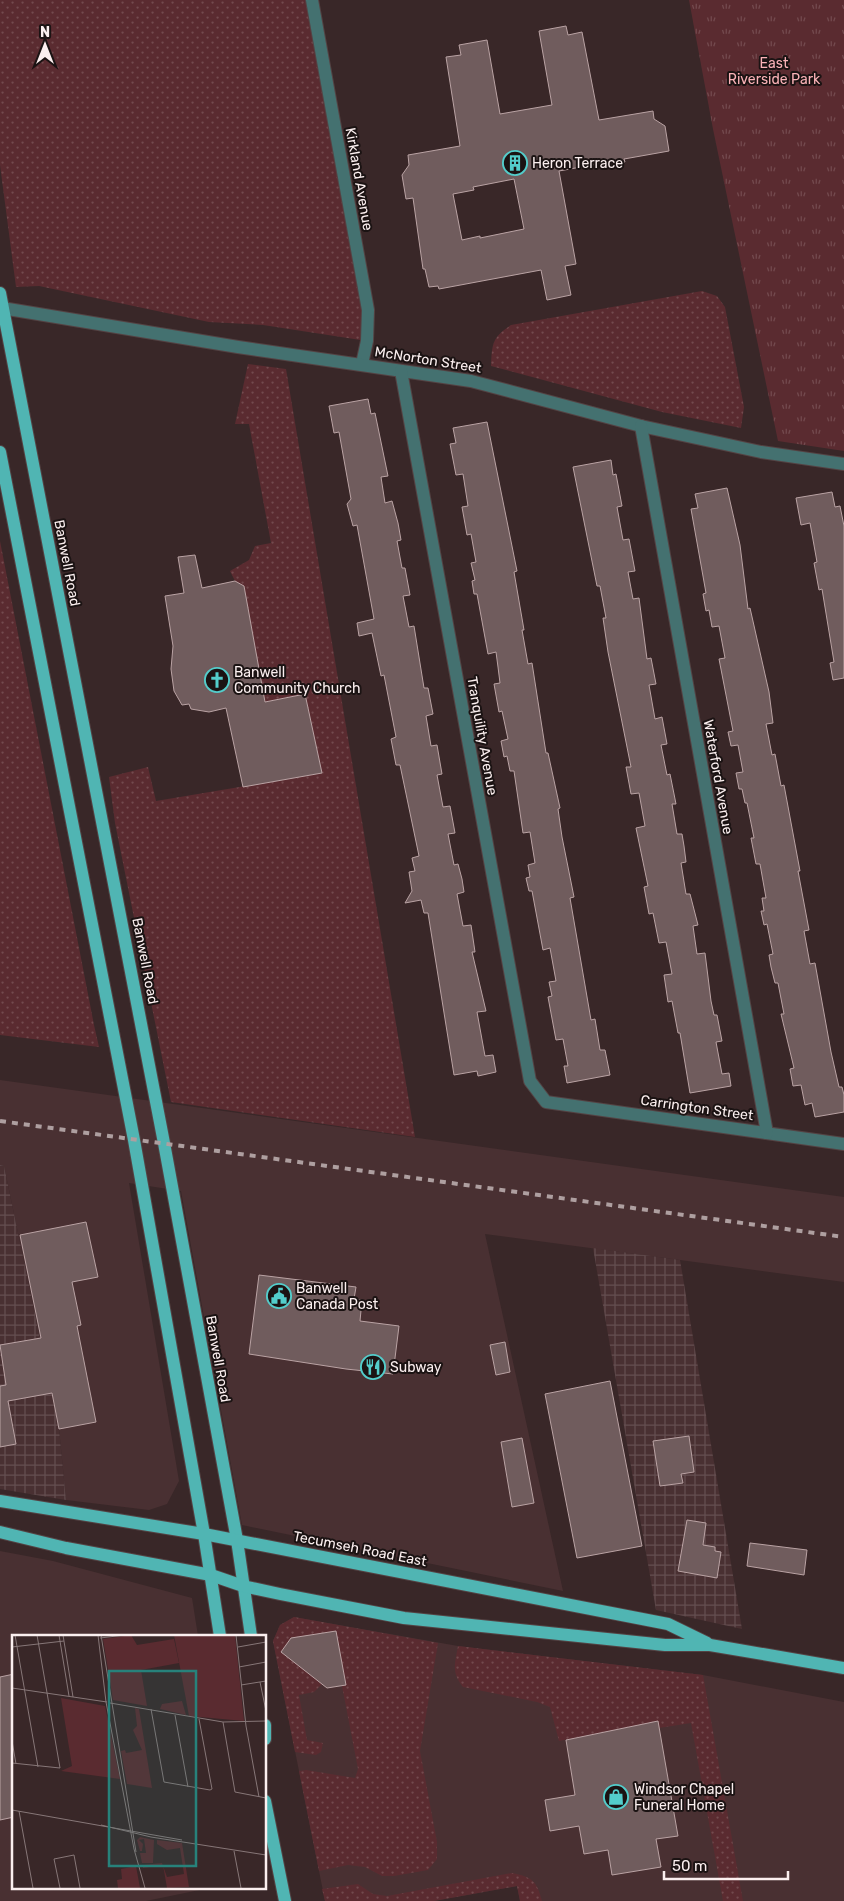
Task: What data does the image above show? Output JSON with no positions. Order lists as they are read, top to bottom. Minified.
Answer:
{"streets":{"main road":["Banwell Road","Tecumseh Road East"],"street":["Kirkland Avenue","McNorton Street","Tranquility Avenue","Waterford Avenue","Carrington Street"]},"crossings":[["Kirkland Avenue","McNorton Street"],["McNorton Street","Banwell Road"],["McNorton Street","Tranquility Avenue"],["McNorton Street","Waterford Avenue"],["Banwell Road","Tecumseh Road East"],["Tranquility Avenue","Carrington Street"],["Waterford Avenue","Carrington Street"]],"parks":["East Riverside Park"],"places":{"building":["Heron Terrace"],"church":["Banwell Community Church"],"public building":["Banwell Canada Post"],"restaurant":["Subway"],"shop":["Windsor Chapel Funeral Home"]},"scale_bar":"50 m","north":"top"}
